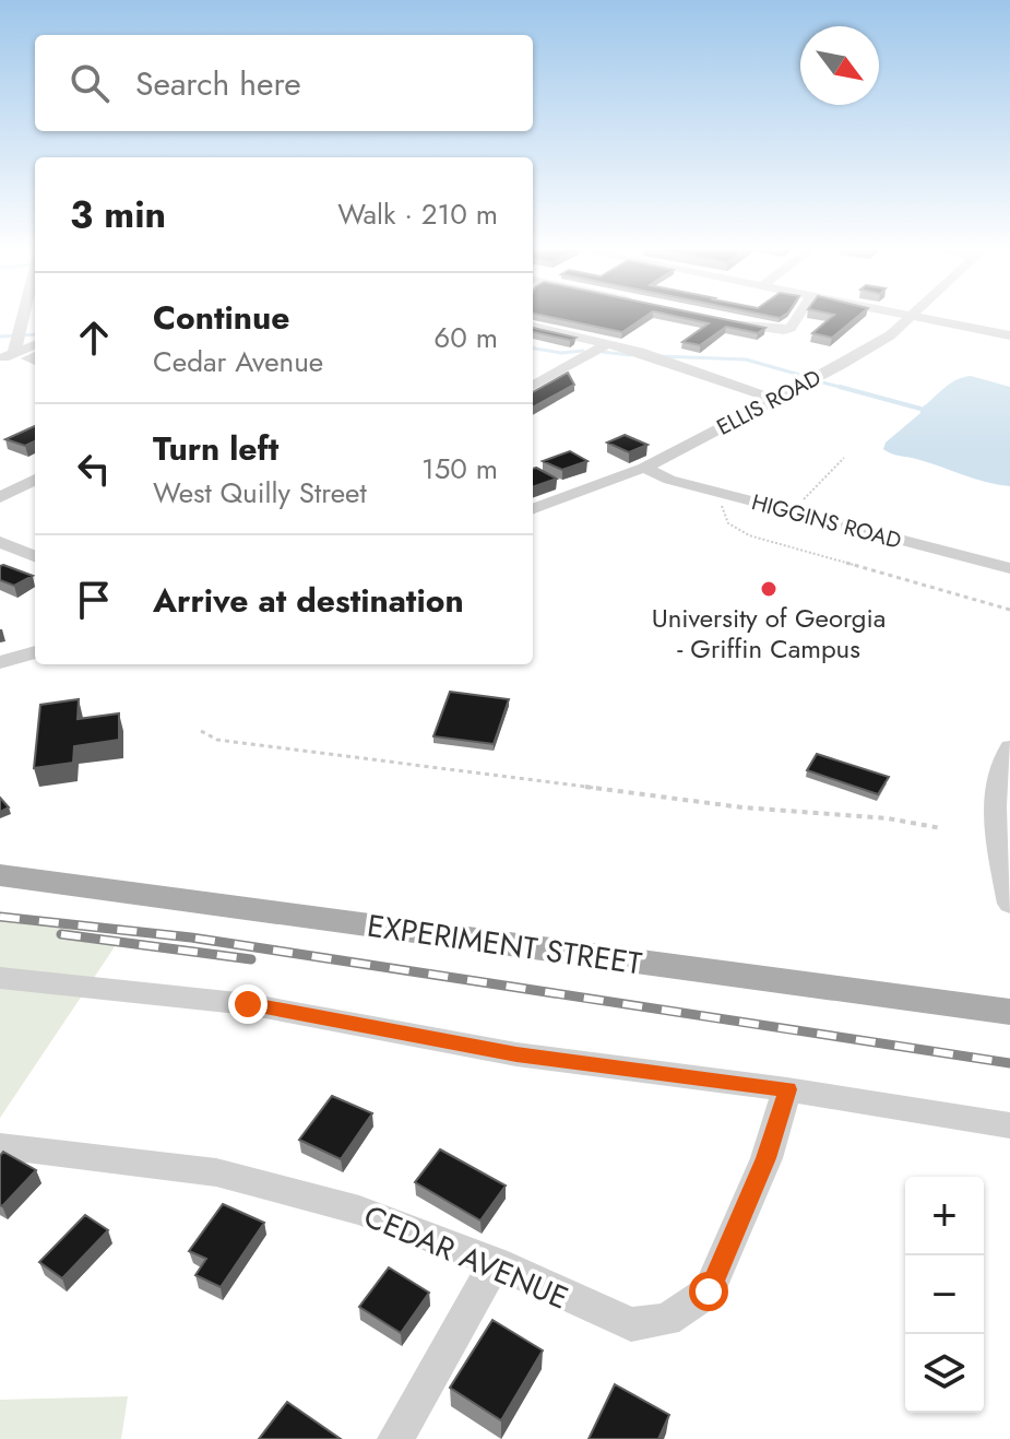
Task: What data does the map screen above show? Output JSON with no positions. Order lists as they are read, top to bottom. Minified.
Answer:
{"streets":{"main road":["EXPERIMENT STREET"],"street":["ELLIS ROAD","HIGGINS ROAD","CEDAR AVENUE"]},"crossings":[["ELLIS ROAD","HIGGINS ROAD"]],"places":["University of Georgia - Griffin Campus"],"north":"bottom right","page":{"search":"Search here","heading":["3 min","Walk · 210 m"],"list":[["Continue","Cedar Avenue","60 m"],["Turn left","West Quilly Street","150 m"],"Arrive at destination"],"map_buttons":["+","−"]}}
